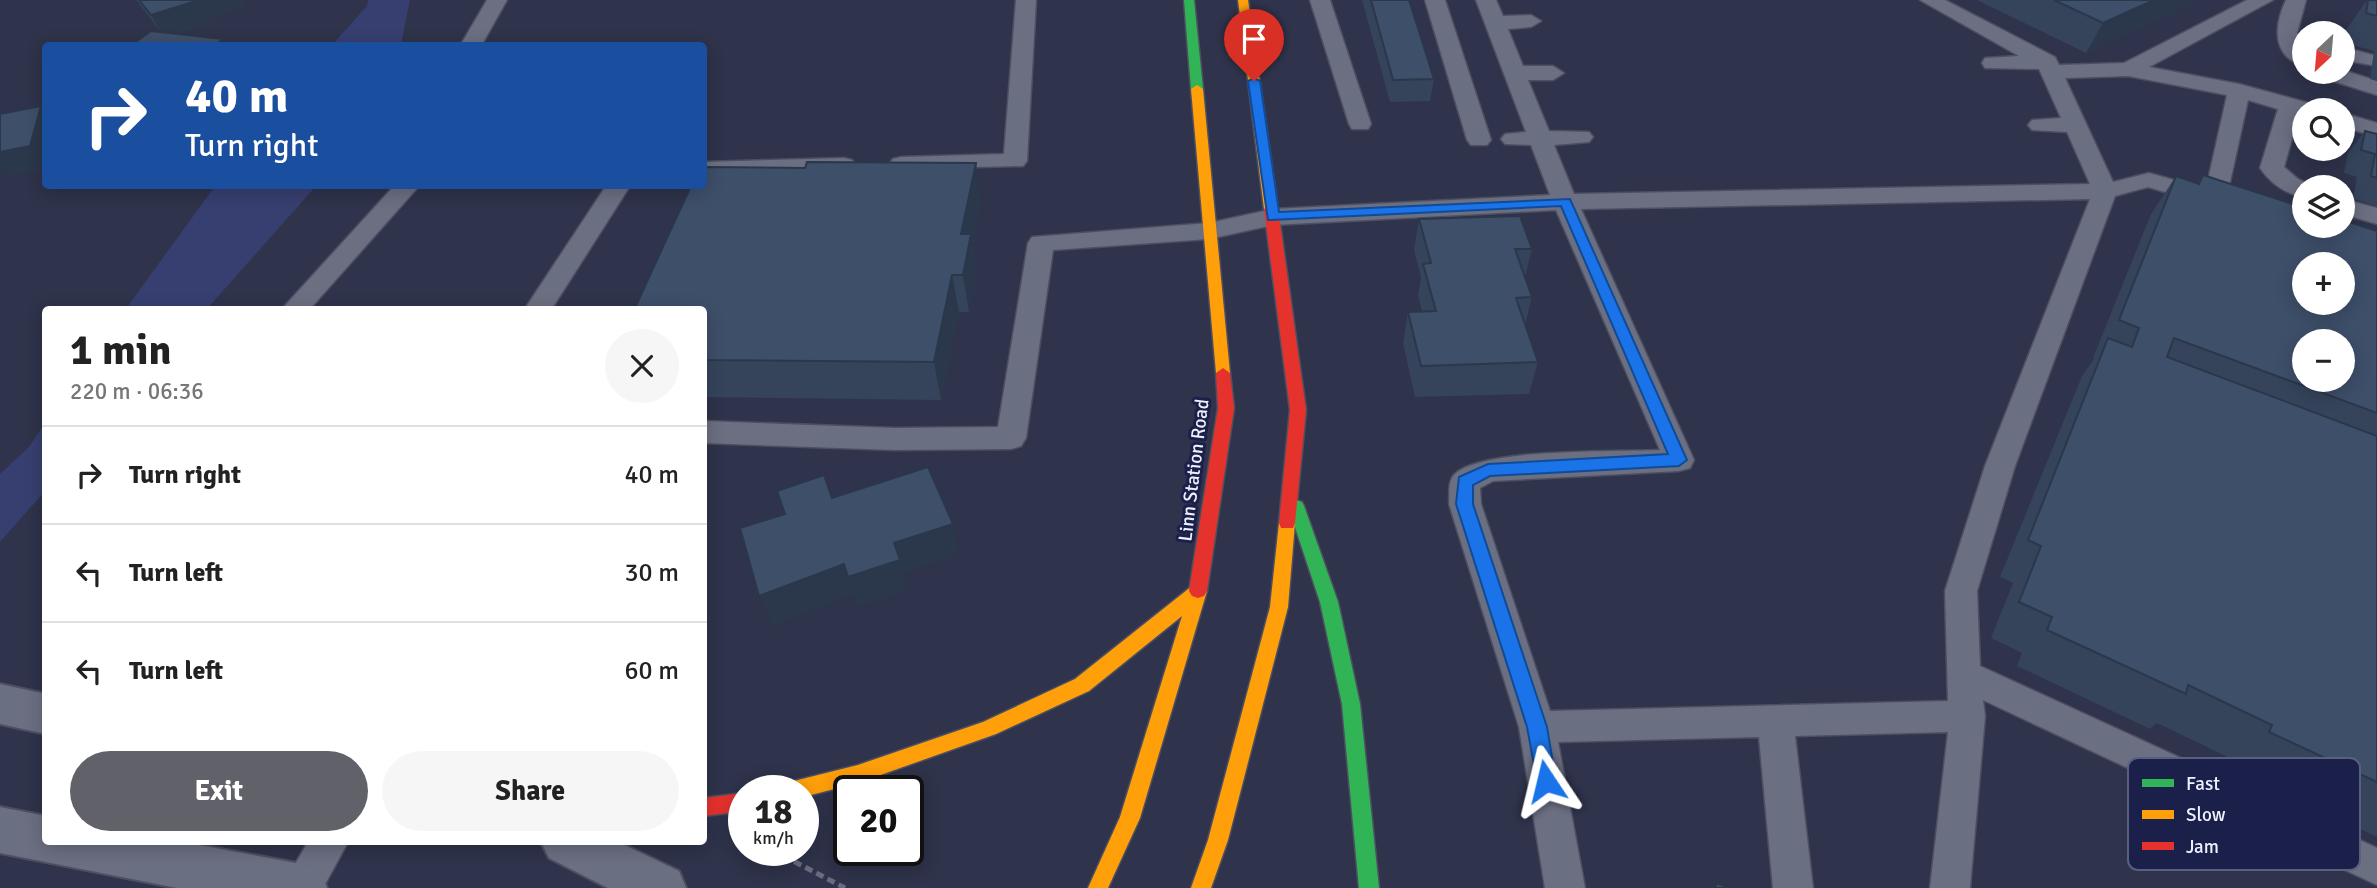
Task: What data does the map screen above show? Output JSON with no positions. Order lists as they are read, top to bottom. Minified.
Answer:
{"streets":{"street":["Linn Station Road"]},"legend":["Fast","Slow","Jam"],"north":"bottom left","page":{"map_buttons":["+","−"],"turn":["40 m","Turn right"],"heading":["1 min","220 m · 06:36"],"list":[{"name":"Turn right","value":"40 m"},{"name":"Turn left","value":"30 m"},{"name":"Turn left","value":"60 m"}],"buttons":["Exit","Share"],"speed":"18 km/h","limit":"20"}}
